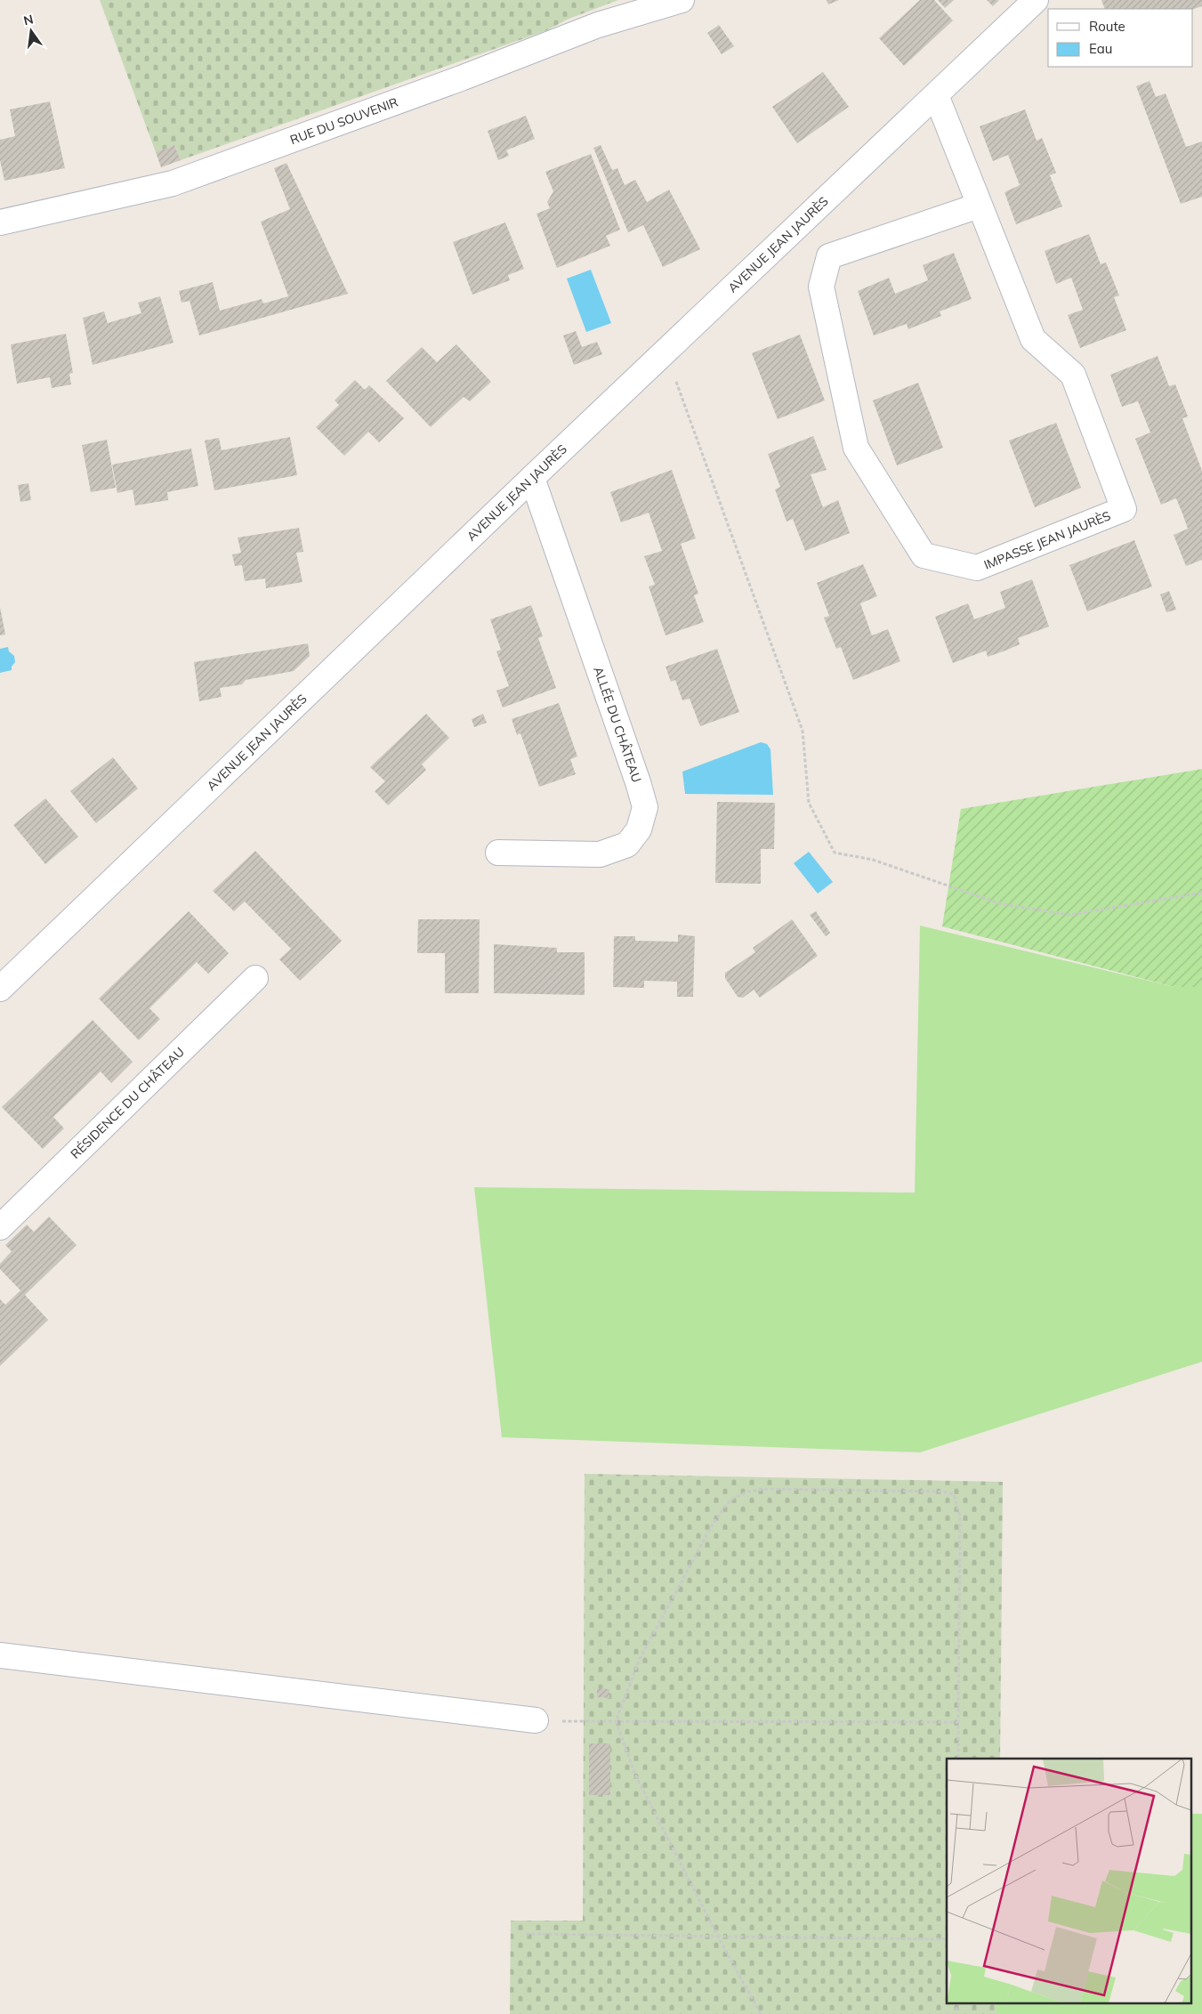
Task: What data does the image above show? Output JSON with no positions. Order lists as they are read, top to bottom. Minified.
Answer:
{"streets":{"street":["RUE DU SOUVENIR","AVENUE JEAN JAURÈS","IMPASSE JEAN JAURÈS","ALLÉE DU CHÂTEAU","RÉSIDENCE DU CHÂTEAU"]},"crossings":[["AVENUE JEAN JAURÈS","IMPASSE JEAN JAURÈS"],["AVENUE JEAN JAURÈS","ALLÉE DU CHÂTEAU"]],"legend":["Route","Eau"],"north":"top"}
